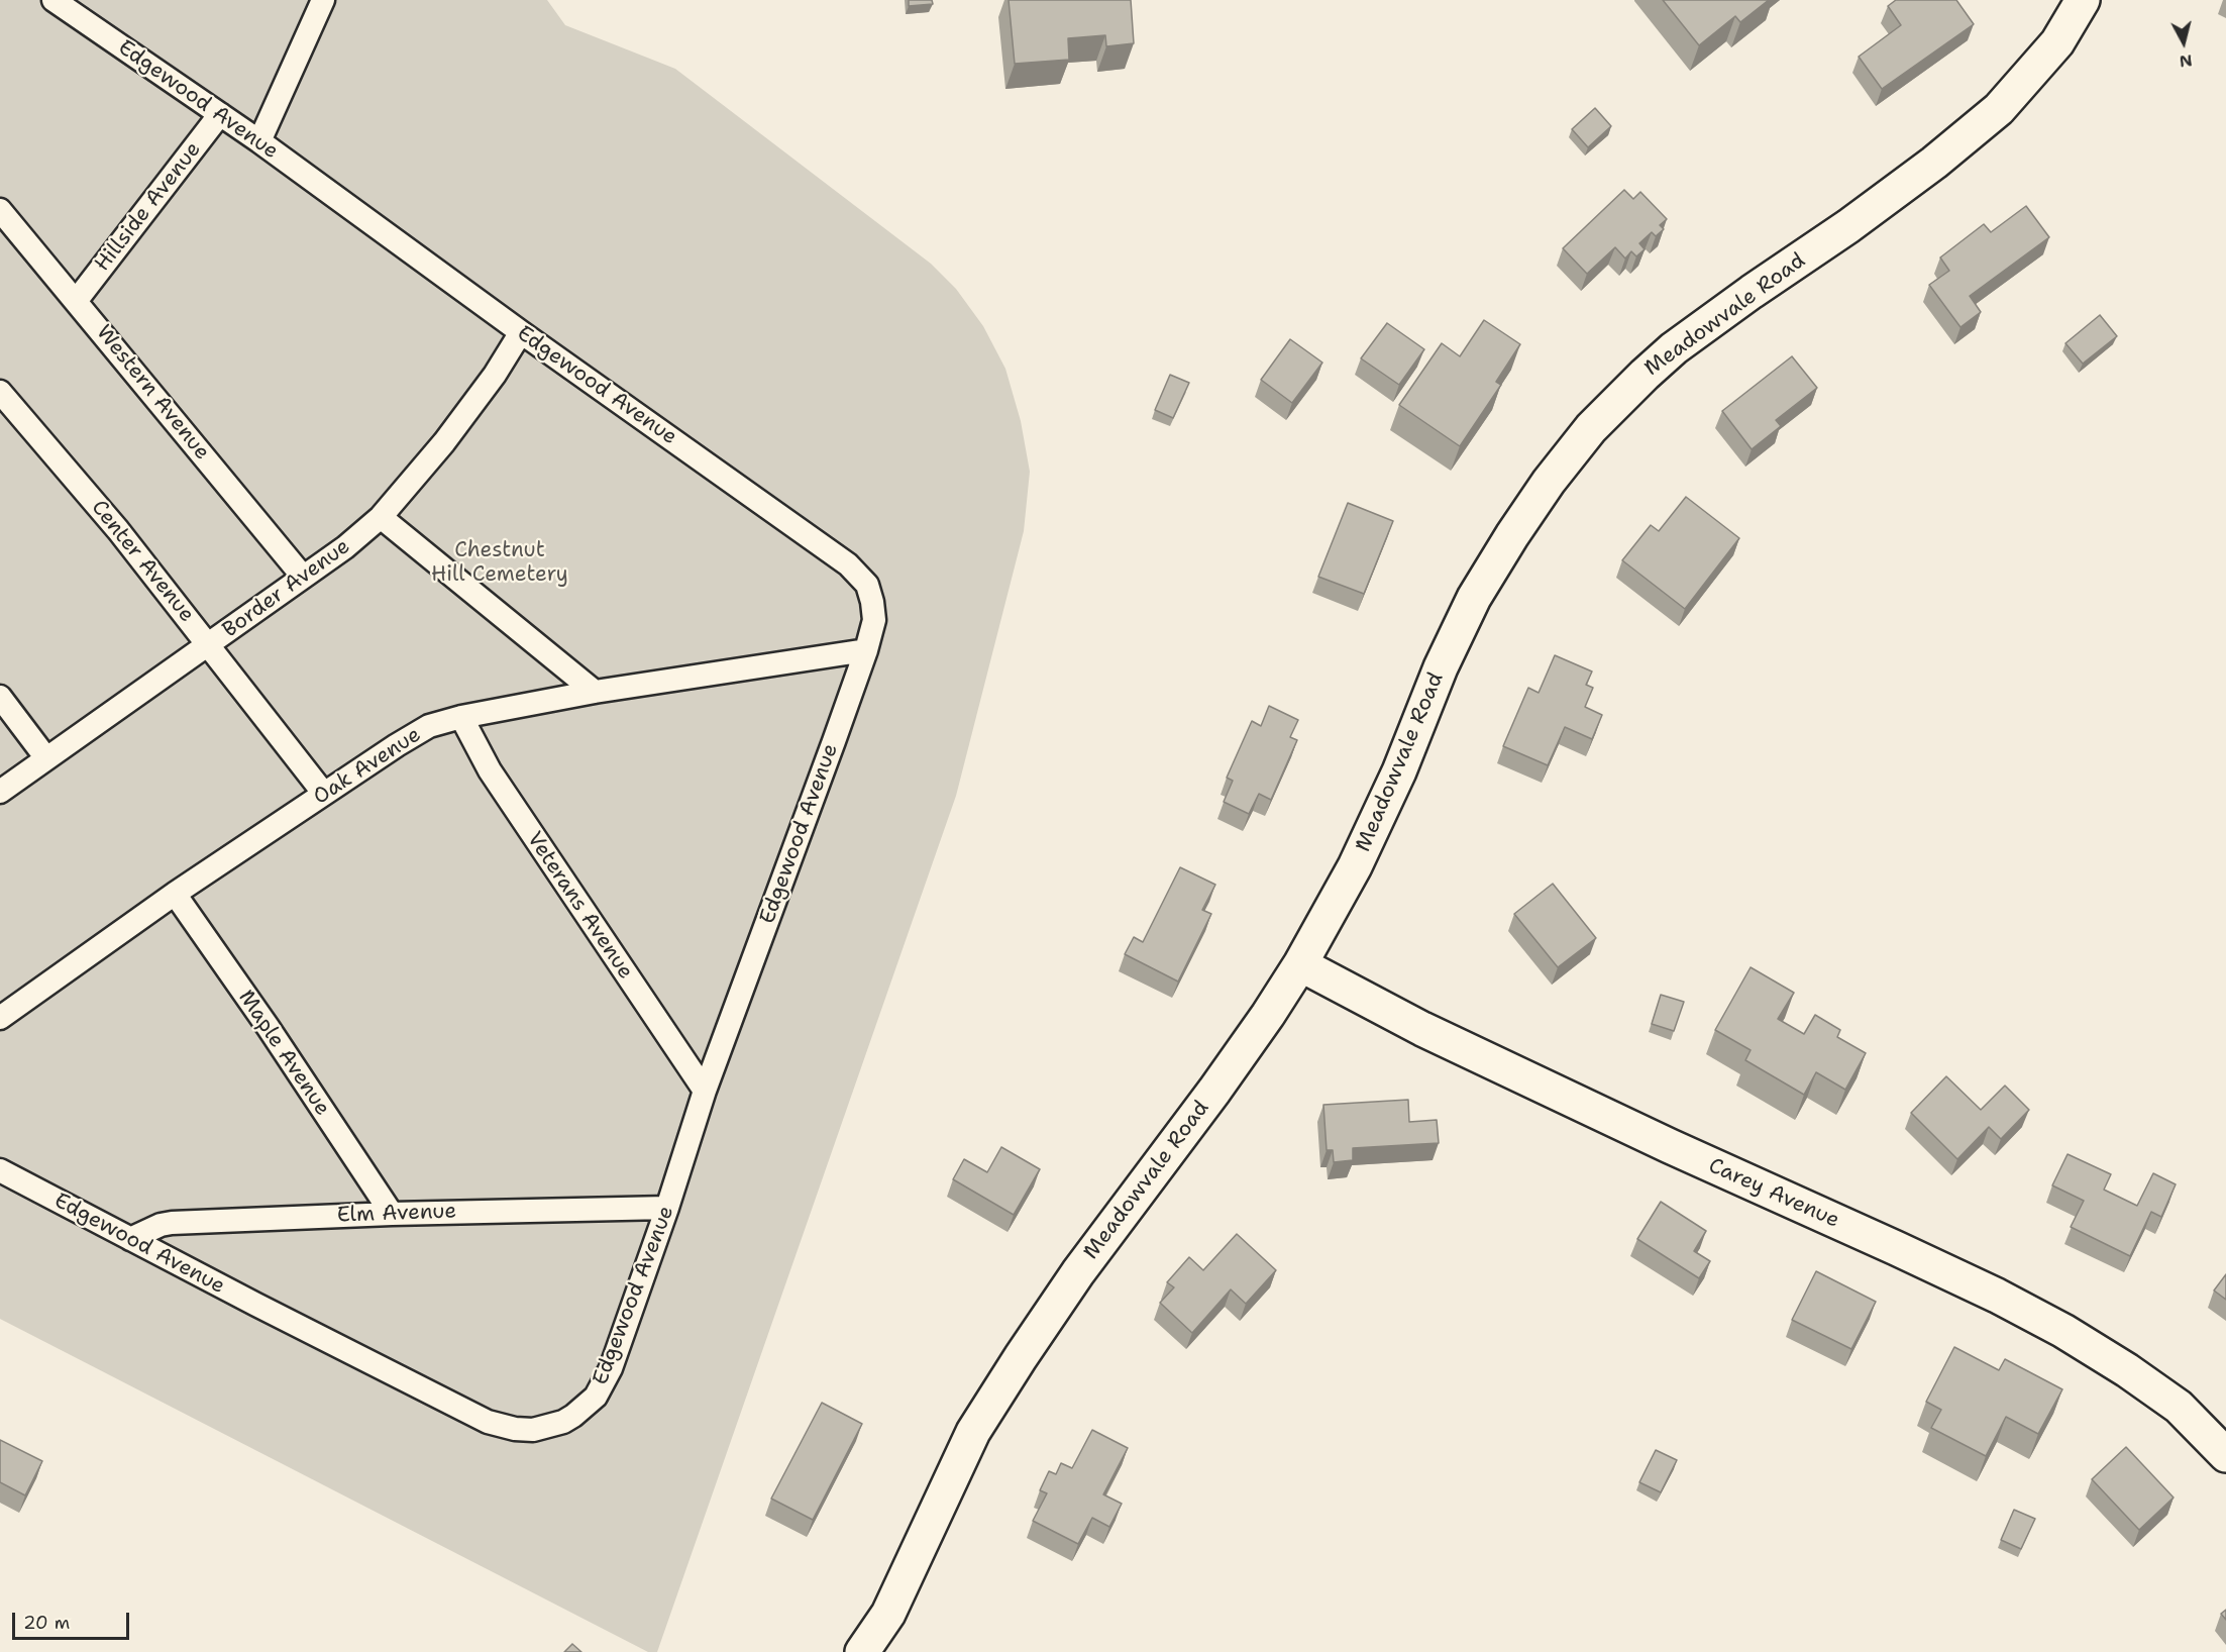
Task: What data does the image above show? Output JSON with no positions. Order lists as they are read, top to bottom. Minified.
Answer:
{"streets":{"street":["Meadowvale Road","Carey Avenue"],"lane":["Edgewood Avenue","Hillside Avenue","Western Avenue","Center Avenue","Border Avenue","Oak Avenue","Veterans Avenue","Maple Avenue","Elm Avenue"]},"crossings":[["Edgewood Avenue","Hillside Avenue"],["Edgewood Avenue","Border Avenue"],["Edgewood Avenue","Oak Avenue"],["Edgewood Avenue","Veterans Avenue"],["Edgewood Avenue","Elm Avenue"],["Hillside Avenue","Western Avenue"],["Meadowvale Road","Carey Avenue"],["Western Avenue","Border Avenue"],["Center Avenue","Border Avenue"],["Center Avenue","Oak Avenue"],["Oak Avenue","Veterans Avenue"],["Oak Avenue","Maple Avenue"],["Maple Avenue","Elm Avenue"]],"parks":["Chestnut Hill Cemetery"],"scale_bar":"20 m","north":"bottom"}
